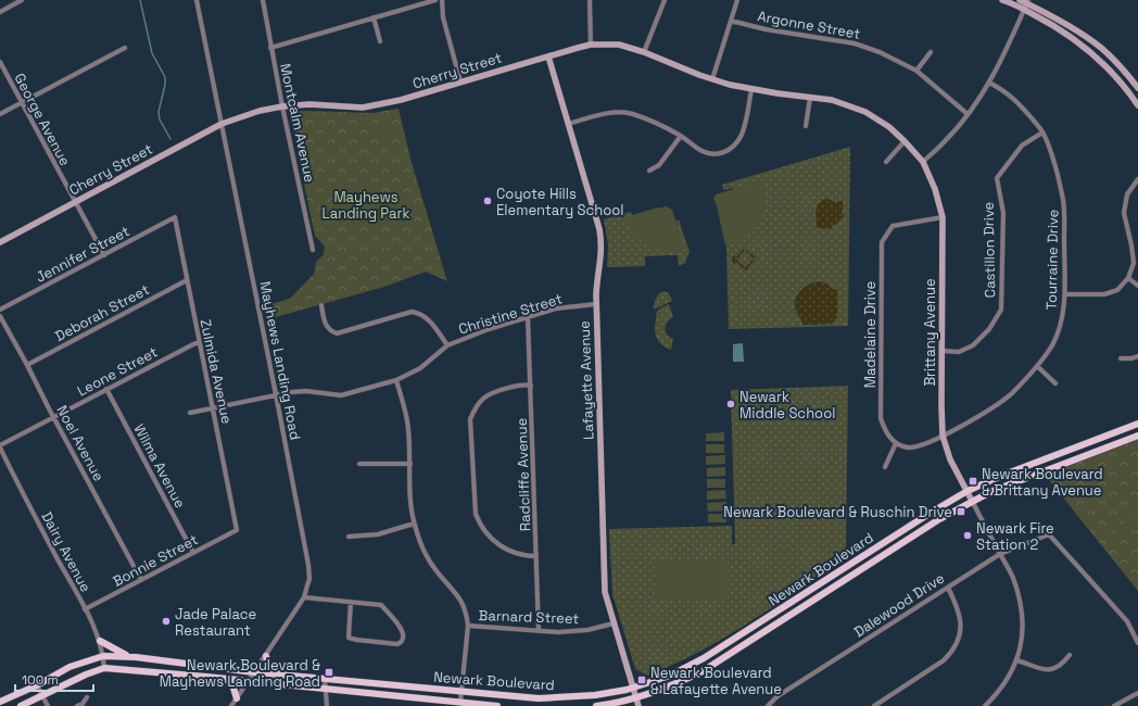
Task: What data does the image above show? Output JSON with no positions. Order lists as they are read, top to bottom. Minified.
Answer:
{"streets":{"main road":["Newark Boulevard"],"street":["Argonne Street","Cherry Street","George Avenue","Montcalm Avenue","Castillon Drive","Jennifer Street","Tourraine Drive","Deborah Street","Christine Street","Brittany Avenue","Madelaine Drive","Mayhews Landing Road","Leone Street","Zulmida Avenue","Lafayette Avenue","Noel Avenue","Wilma Avenue","Radcliffe Avenue","Dairy Avenue","Bonnie Street","Dalewood Drive","Barnard Street"]},"crossings":[["Cherry Street","George Avenue"],["Cherry Street","Montcalm Avenue"],["Cherry Street","Brittany Avenue"],["Cherry Street","Mayhews Landing Road"],["Cherry Street","Lafayette Avenue"],["George Avenue","Jennifer Street"],["Castillon Drive","Tourraine Drive"],["Castillon Drive","Brittany Avenue"],["Jennifer Street","Zulmida Avenue"],["Tourraine Drive","Brittany Avenue"],["Deborah Street","Zulmida Avenue"],["Deborah Street","Noel Avenue"],["Christine Street","Mayhews Landing Road"],["Christine Street","Zulmida Avenue"],["Christine Street","Lafayette Avenue"],["Christine Street","Radcliffe Avenue"],["Brittany Avenue","Madelaine Drive"],["Brittany Avenue","Newark Boulevard"],["Mayhews Landing Road","Newark Boulevard"],["Leone Street","Zulmida Avenue"],["Leone Street","Noel Avenue"],["Leone Street","Wilma Avenue"],["Leone Street","Dairy Avenue"],["Zulmida Avenue","Bonnie Street"],["Lafayette Avenue","Newark Boulevard"],["Lafayette Avenue","Barnard Street"],["Noel Avenue","Bonnie Street"],["Wilma Avenue","Bonnie Street"],["Radcliffe Avenue","Barnard Street"],["Dairy Avenue","Bonnie Street"],["Dairy Avenue","Newark Boulevard"]],"parks":["Mayhews Landing Park"],"places":{"other":["Coyote Hills Elementary School","Newark Middle School","Newark Fire Station 2","Jade Palace Restaurant"],"transit":["Newark Boulevard & Brittany Avenue","Newark Boulevard & Ruschin Drive","Newark Boulevard & Mayhews Landing Road","Newark Boulevard & Lafayette Avenue"]},"scale_bar":"100 m"}
